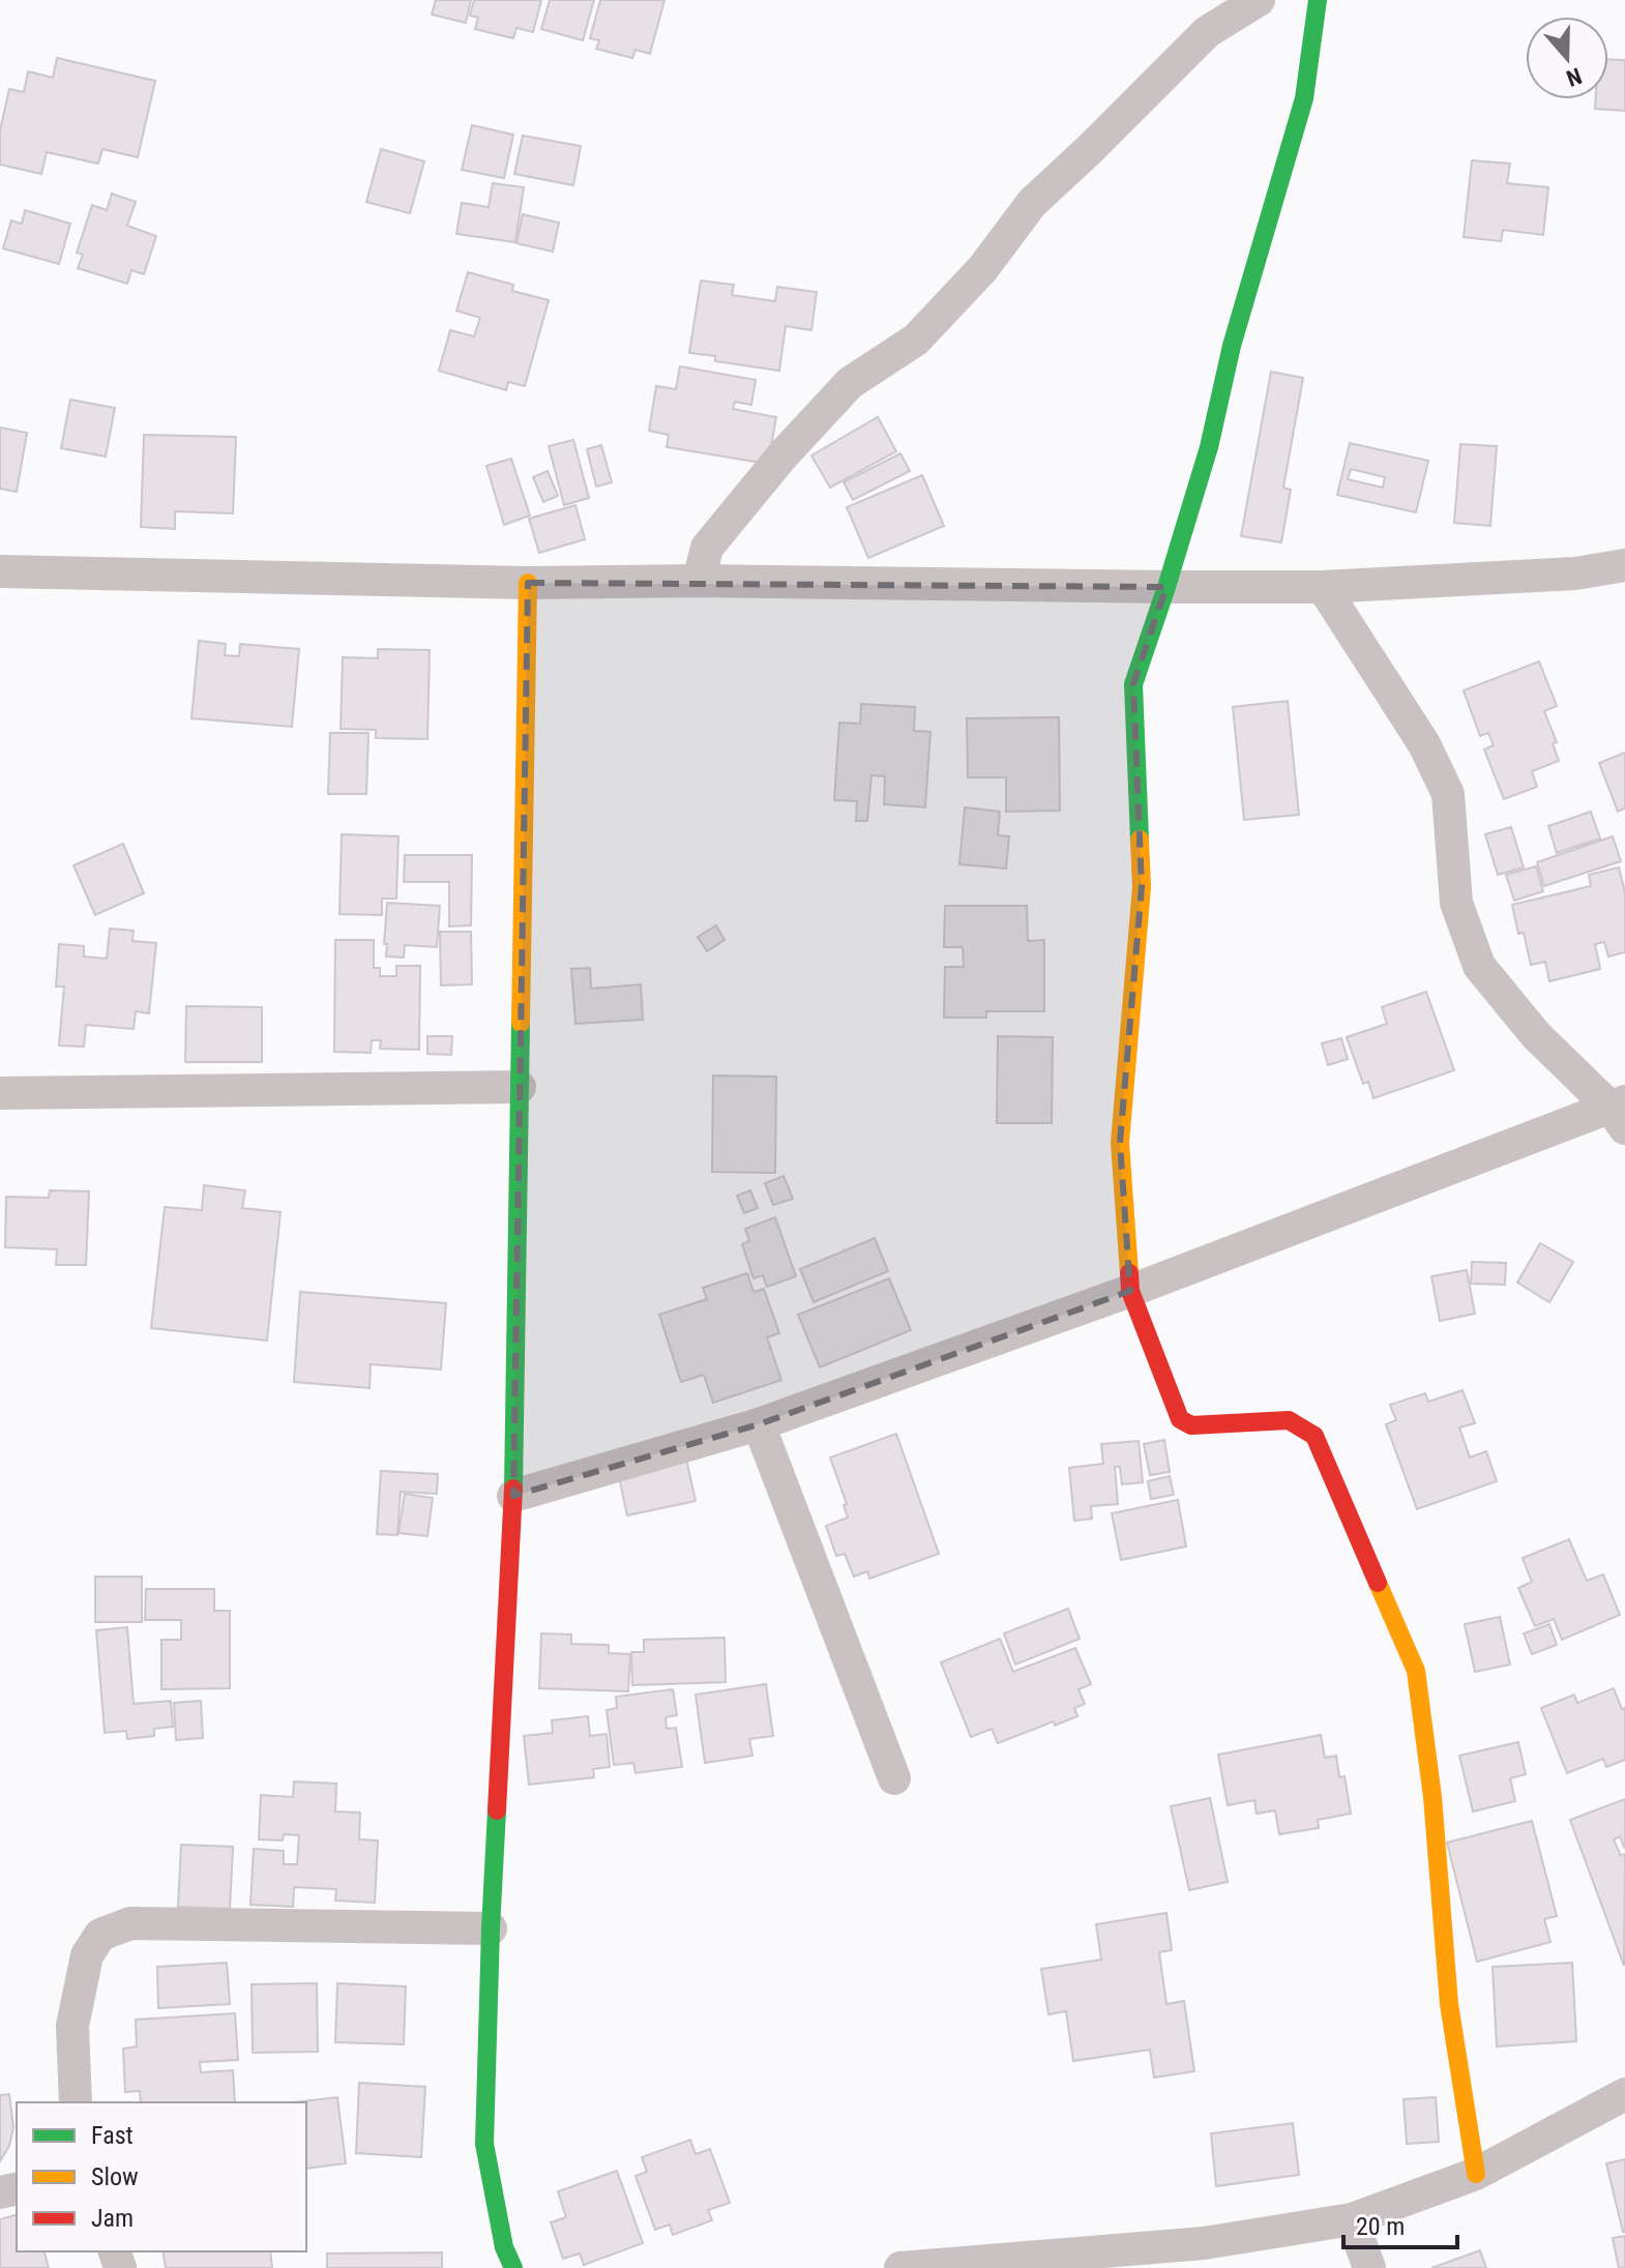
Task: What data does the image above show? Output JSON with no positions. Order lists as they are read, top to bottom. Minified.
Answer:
{"legend":["Fast","Slow","Jam"],"scale_bar":"20 m","north":"bottom"}
